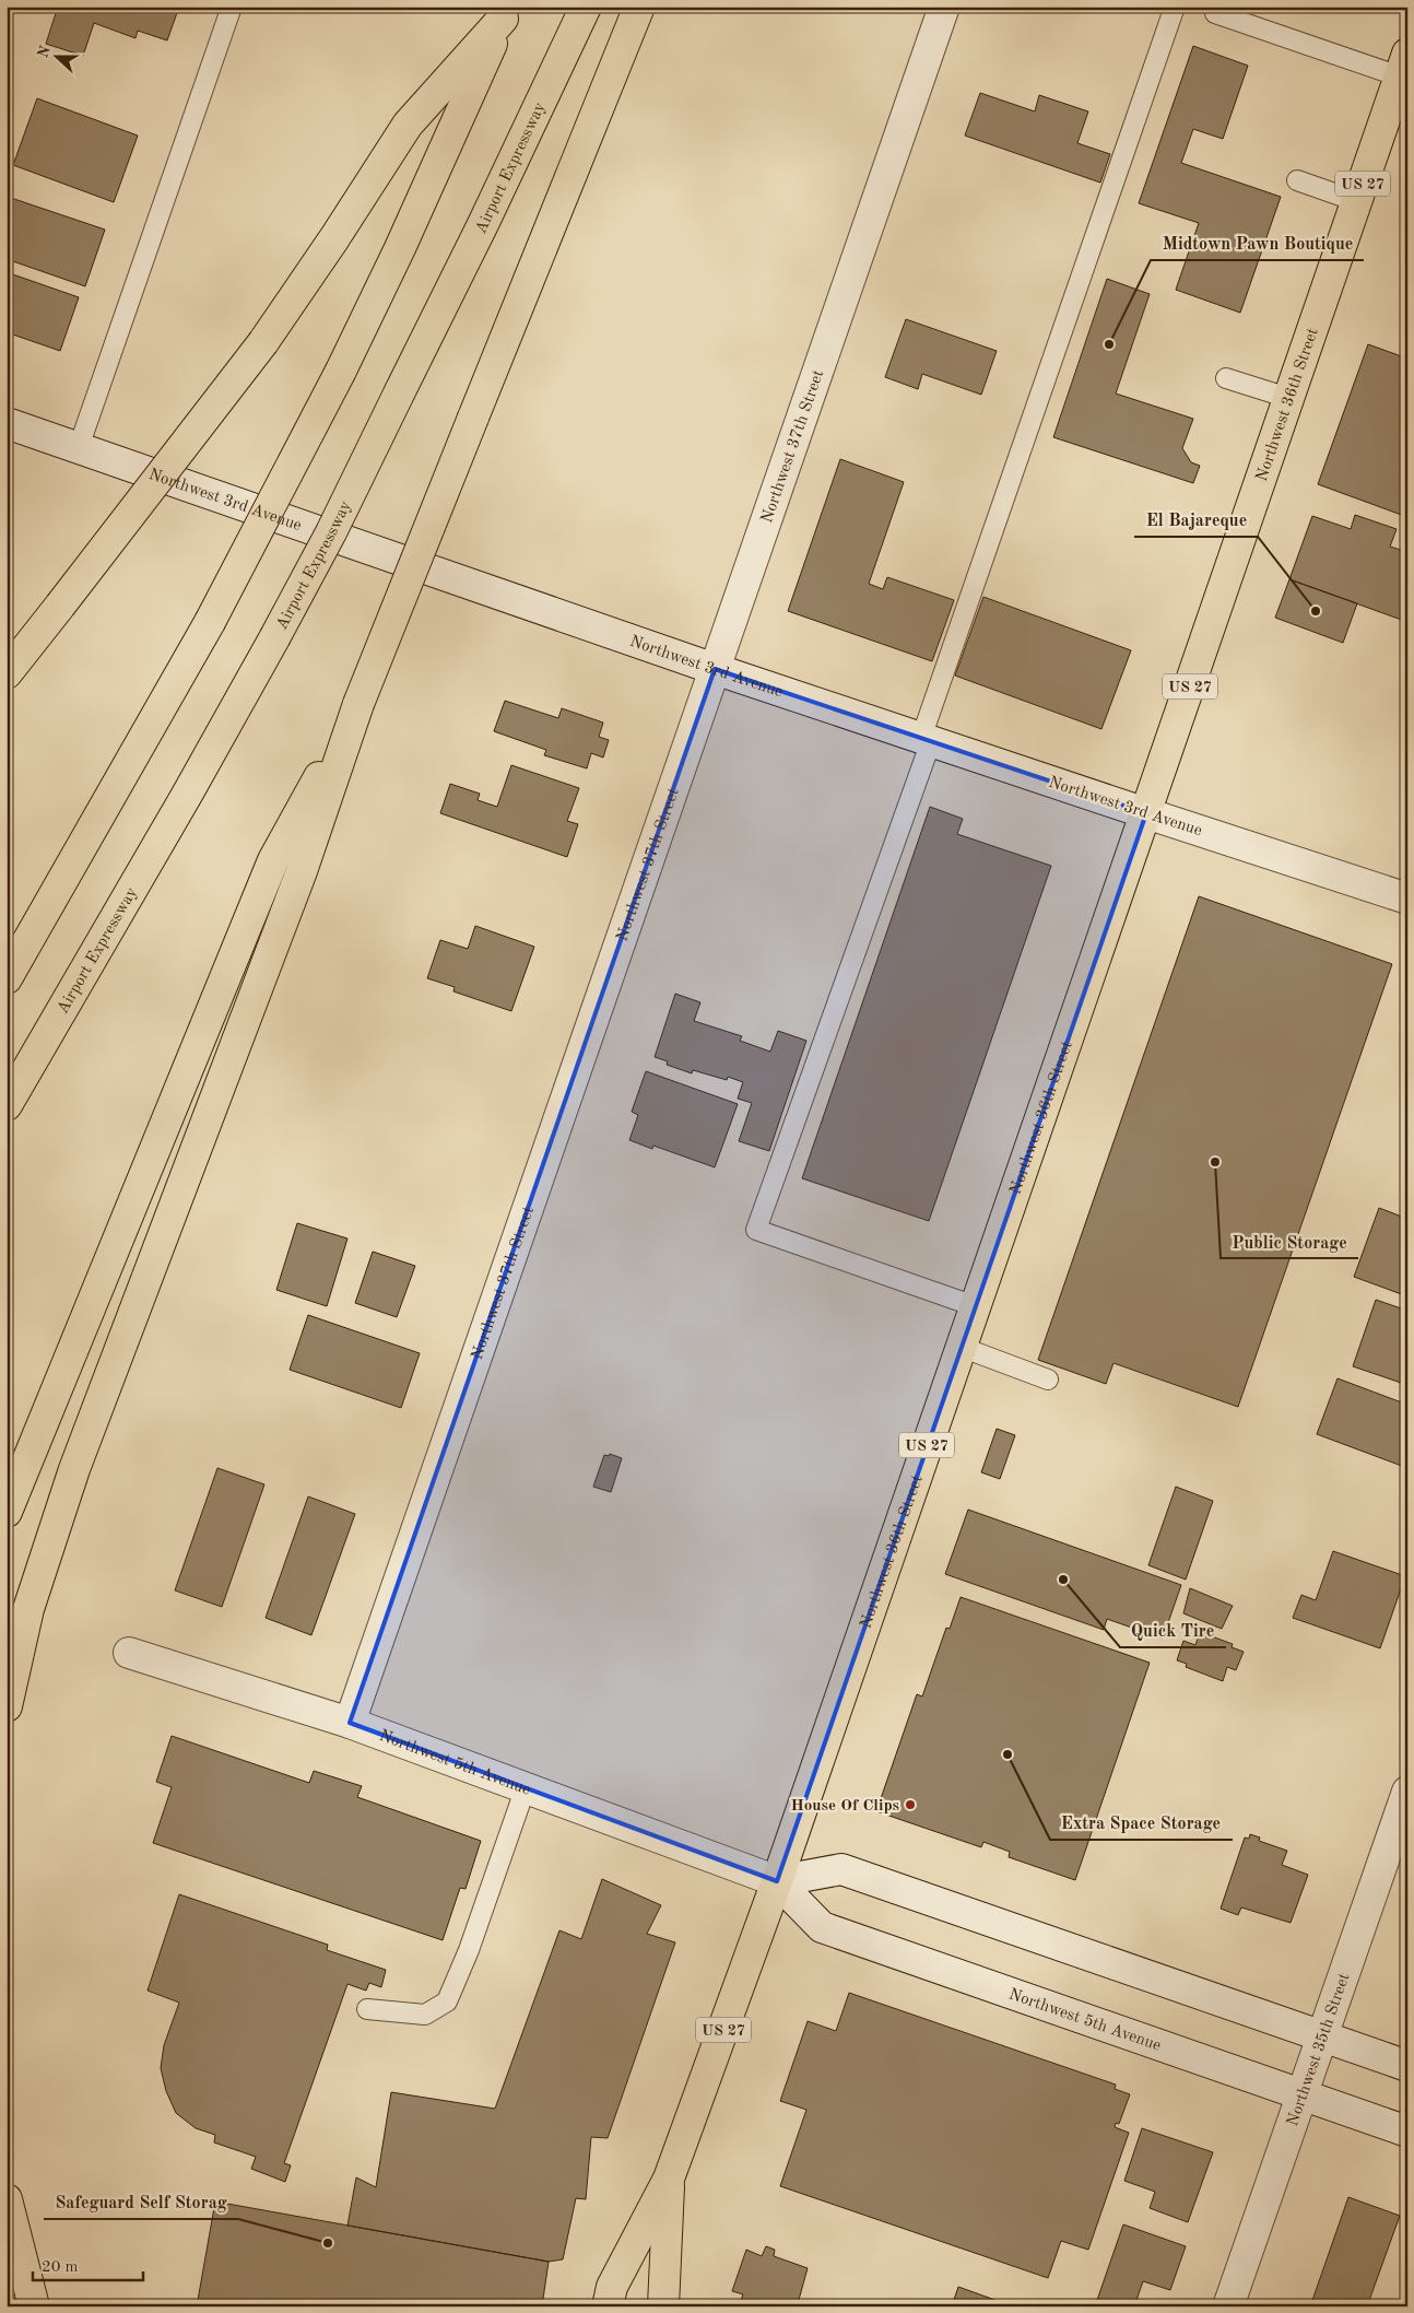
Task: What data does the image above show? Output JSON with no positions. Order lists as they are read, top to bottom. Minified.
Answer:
{"streets":{"main road":["Airport Expressway","US 27","Northwest 36th Street"],"street":["Northwest 37th Street","Northwest 3rd Avenue","Northwest 5th Avenue","Northwest 35th Street"]},"crossings":[["Northwest 36th Street","Northwest 3rd Avenue"],["Northwest 36th Street","Northwest 5th Avenue"],["Northwest 37th Street","Northwest 3rd Avenue"],["Northwest 37th Street","Northwest 5th Avenue"],["Northwest 5th Avenue","Northwest 35th Street"]],"places":["Midtown Pawn Boutique","El Bajareque","Public Storage","Quick Tire","Extra Space Storage","House Of Clips","Safeguard Self Storag"],"scale_bar":"20 m","north":"left"}
